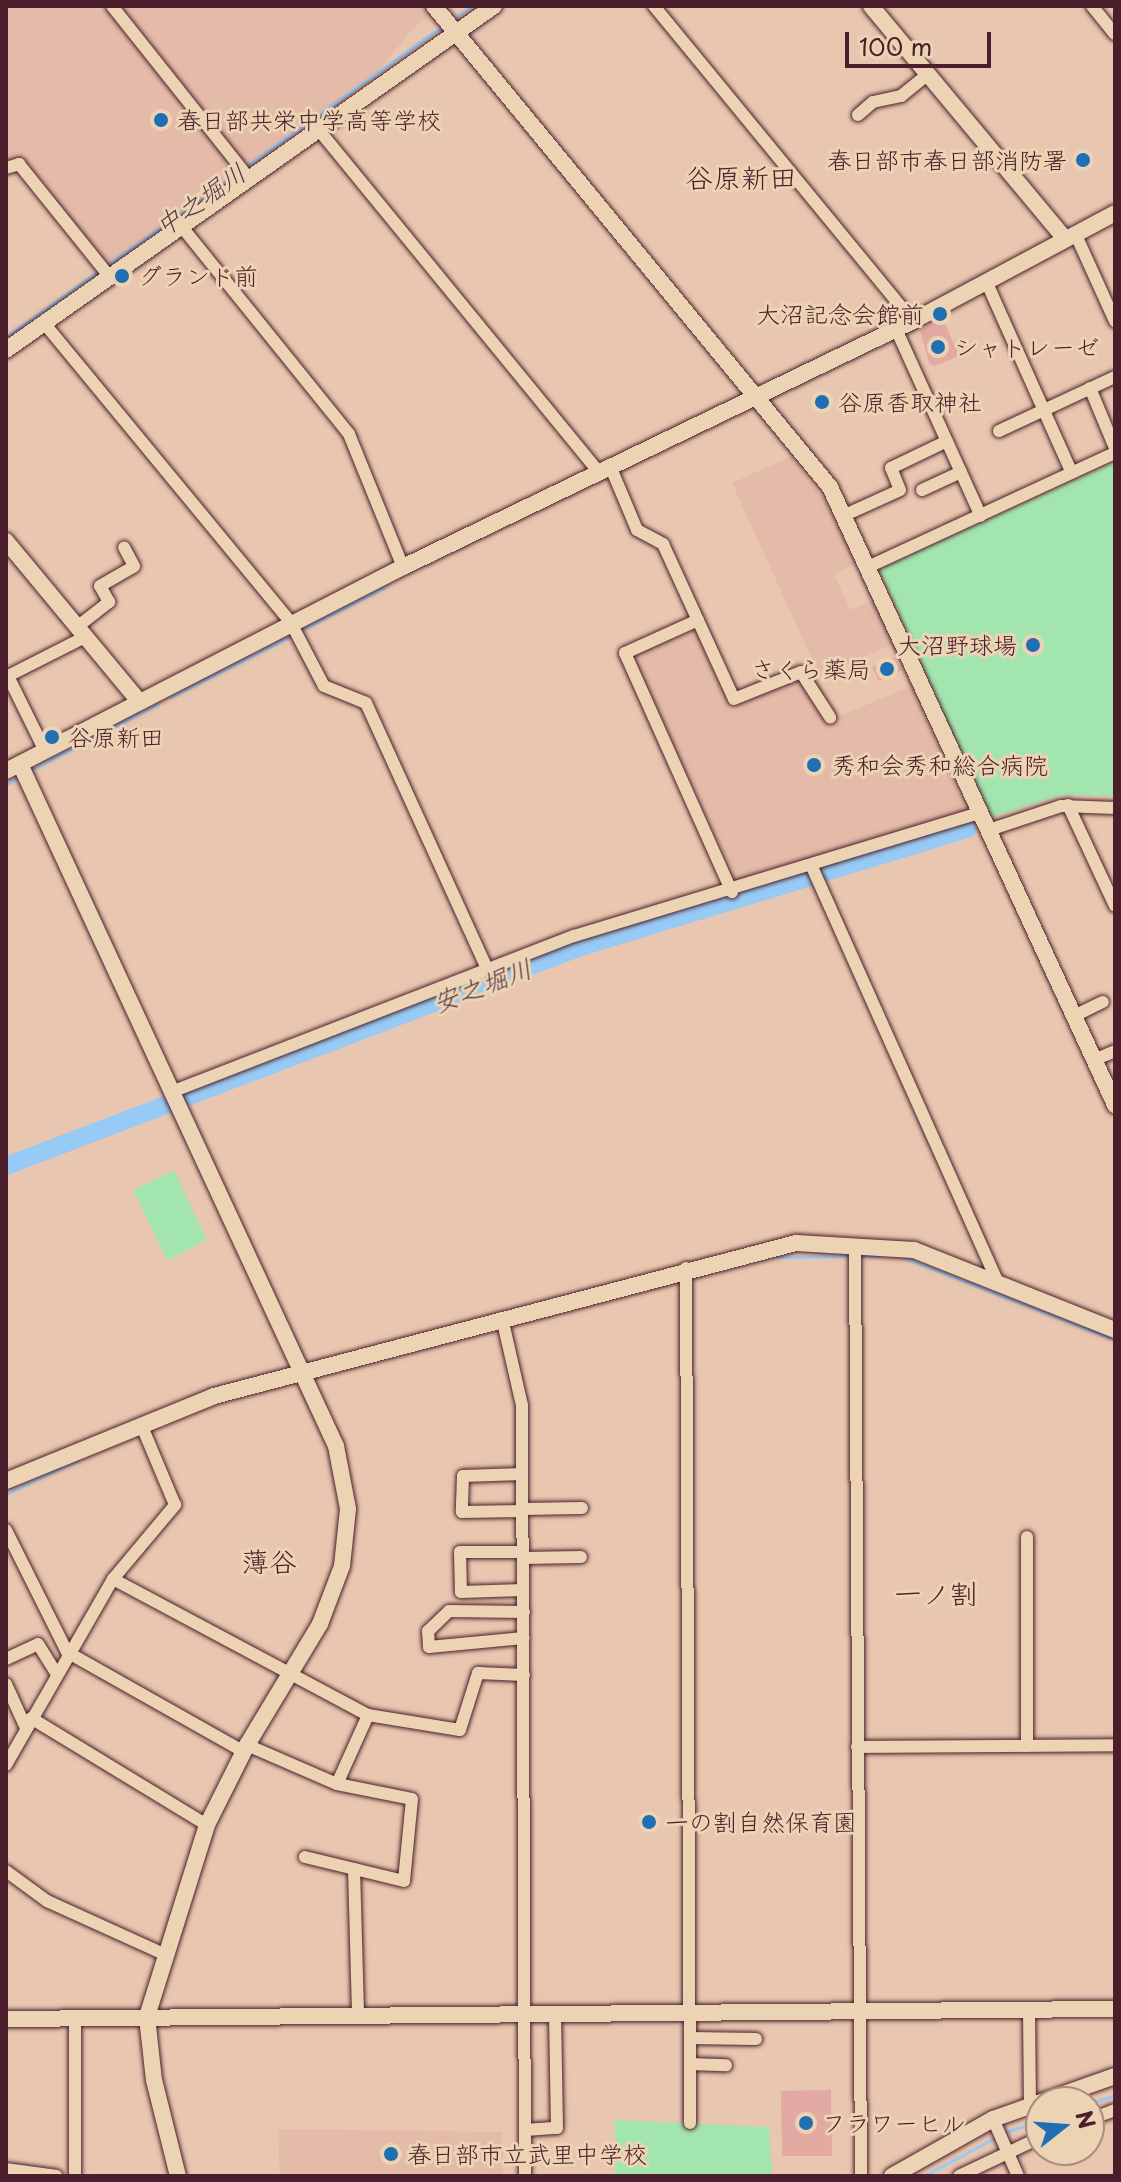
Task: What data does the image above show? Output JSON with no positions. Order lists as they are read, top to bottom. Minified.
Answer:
{"districts":["谷原新田","薄谷","一ノ割"],"water":["中之堀川","安之堀川"],"places":["春日部共栄中学高等学校","春日部市春日部消防署","グランド前","大沼記念会館前","シャトレーゼ","谷原香取神社","大沼野球場","さくら薬局","谷原新田","秀和会秀和総合病院","一の割自然保育園","フラワーヒル","春日部市立武里中学校"],"scale_bar":"100 m","north":"right"}
